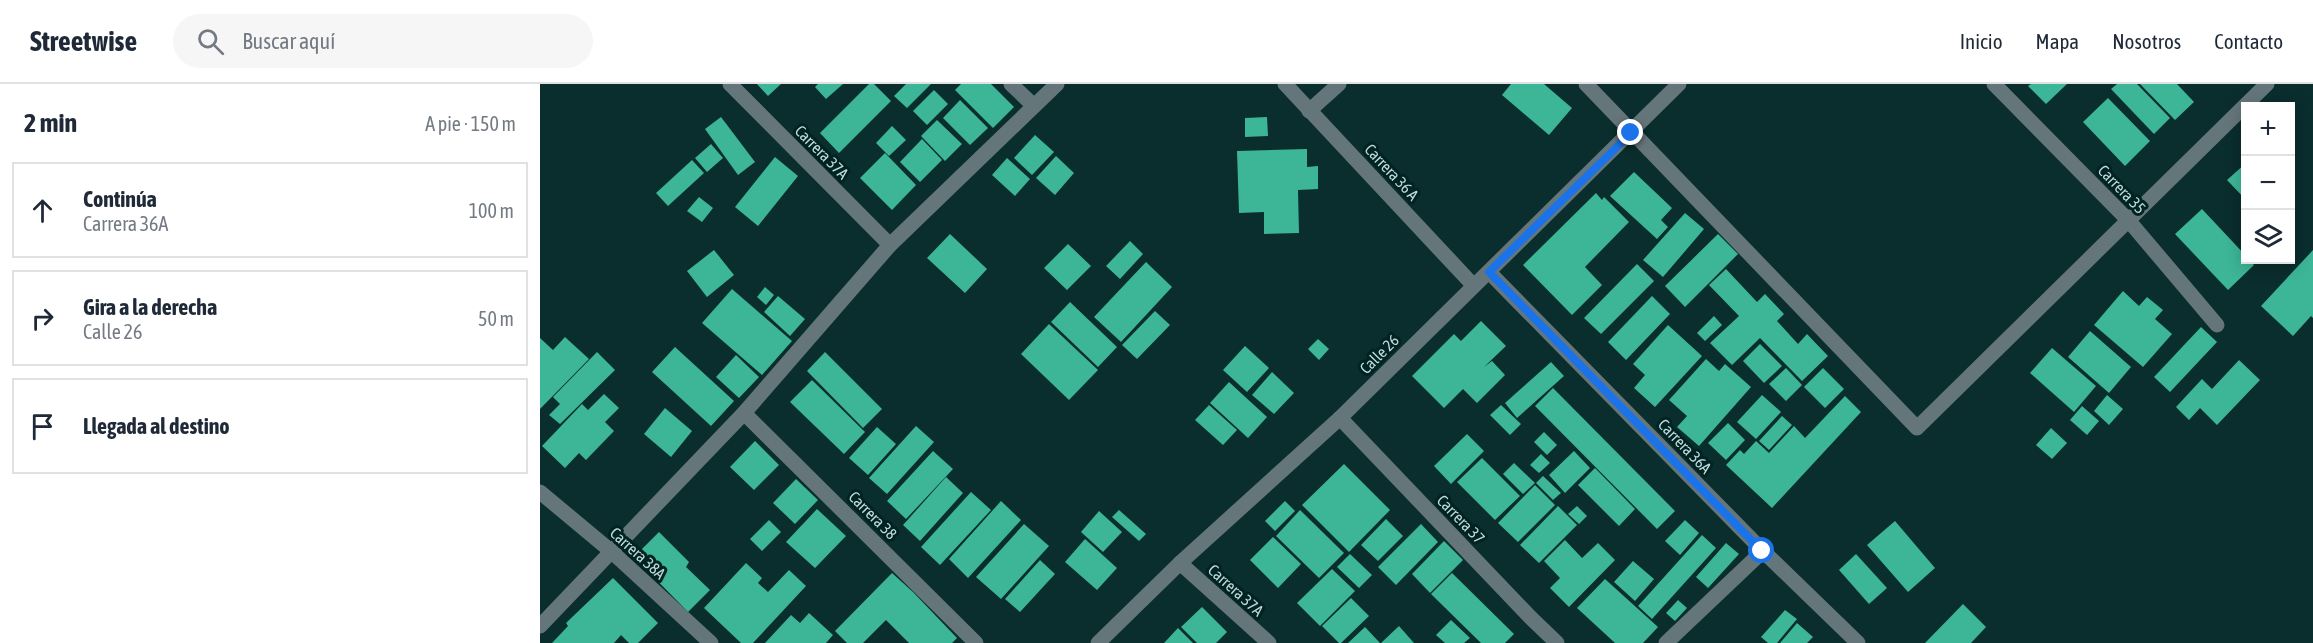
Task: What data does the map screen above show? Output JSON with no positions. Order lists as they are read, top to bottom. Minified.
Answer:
{"streets":{"street":["Carrera 37A","Carrera 36 A","Carrera 35","Calle 26","Carrera 36A","Carrera 38","Carrera 37","Carrera 38A"]},"crossings":[["Carrera 37A","Calle 26"],["Carrera 36 A","Calle 26"],["Calle 26","Carrera 36A"],["Calle 26","Carrera 37"]],"page":{"header":"Streetwise","search":"Buscar aquí","nav":["Inicio","Mapa","Nosotros","Contacto"],"heading":["2 min","A pie · 150 m"],"map_buttons":["+","−"],"list":[["Continúa","Carrera 36A","100 m"],["Gira a la derecha","Calle 26","50 m"],"Llegada al destino"]}}
